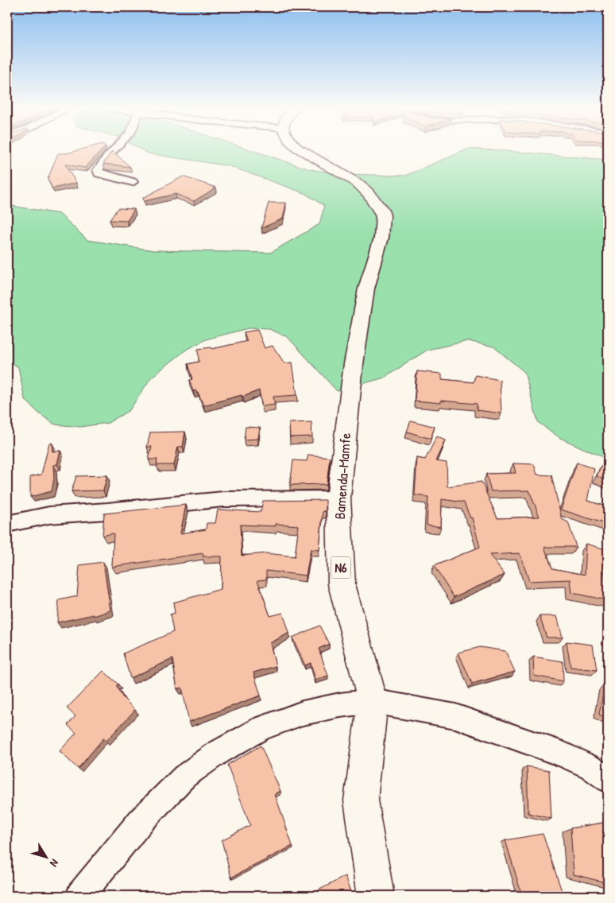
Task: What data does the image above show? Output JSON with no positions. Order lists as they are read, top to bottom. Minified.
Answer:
{"streets":{"highway":["Bamenda-Mamfe","N6"]},"north":"bottom right"}
